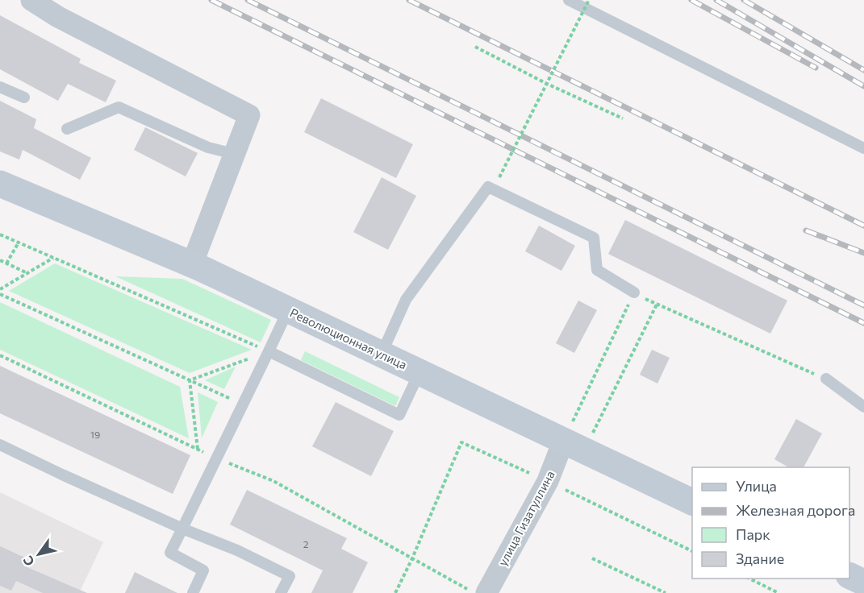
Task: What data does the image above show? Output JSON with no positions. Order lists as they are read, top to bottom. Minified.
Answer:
{"streets":{"main road":["Революционная улица"],"street":["улица Гизатуллина"]},"crossings":[["Революционная улица","улица Гизатуллина"]],"house_numbers":["19","2"],"legend":["Улица","Железная дорога","Парк","Здание"],"north":"bottom left"}
